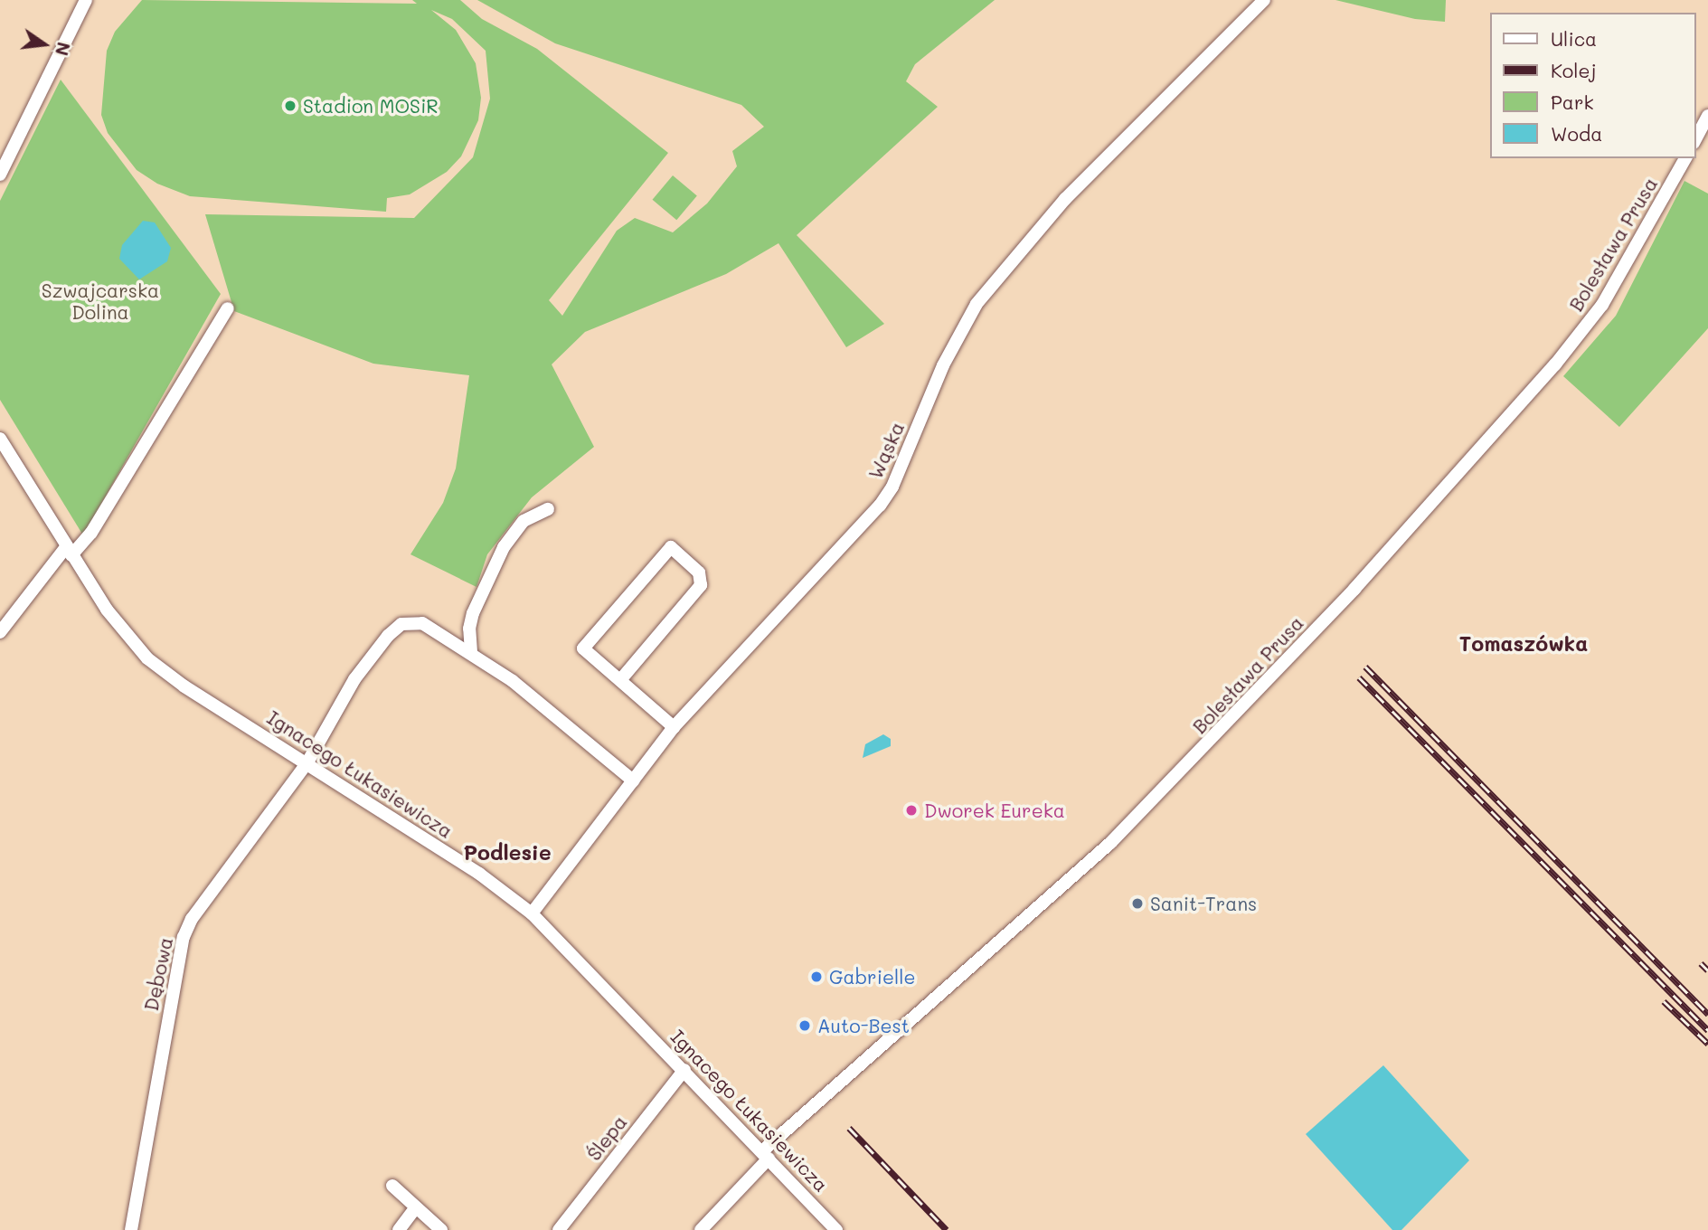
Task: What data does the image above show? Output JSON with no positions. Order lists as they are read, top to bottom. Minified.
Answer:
{"streets":{"street":["Bolesława Prusa","Wąska","Ignacego Łukasiewicza","Dębowa","Ślepa"]},"crossings":[["Bolesława Prusa","Ignacego Łukasiewicza"],["Wąska","Ignacego Łukasiewicza"],["Wąska","Dębowa"],["Ignacego Łukasiewicza","Dębowa"],["Ignacego Łukasiewicza","Ślepa"]],"districts":["Tomaszówka","Podlesie"],"parks":["Szwajcarska Dolina"],"places":["Stadion MOSiR","Dworek Eureka","Sanit-Trans","Gabrielle","Auto-Best"],"legend":["Ulica","Kolej","Park","Woda"],"north":"right"}
